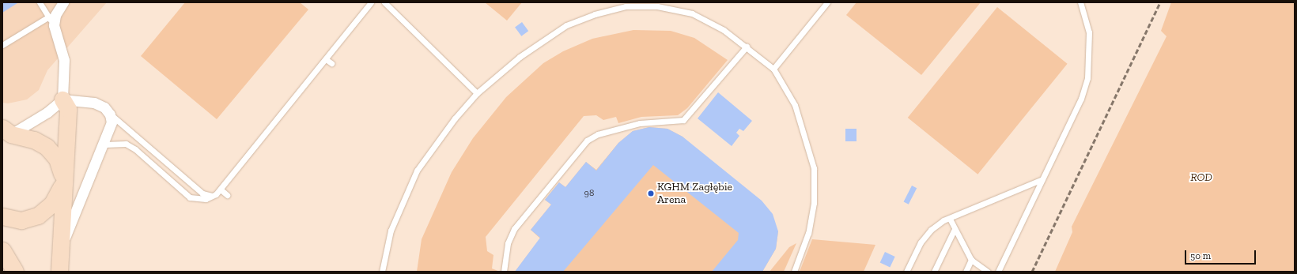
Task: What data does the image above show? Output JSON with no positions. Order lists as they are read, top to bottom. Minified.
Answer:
{"parks":["ROD"],"places":["KGHM Zagłębie Arena"],"house_numbers":["98"],"scale_bar":"50 m"}
